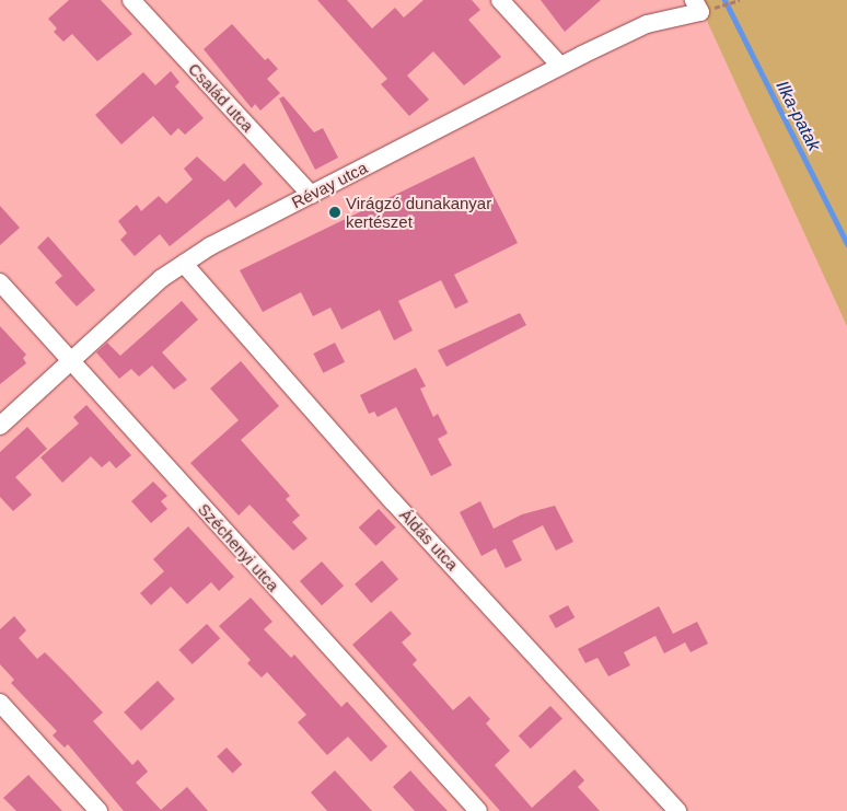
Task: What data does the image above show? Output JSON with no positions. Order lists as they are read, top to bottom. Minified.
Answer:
{"streets":{"street":["Család utca","Révay utca","Áldás utca","Széchenyi utca"]},"crossings":[["Család utca","Révay utca"],["Révay utca","Áldás utca"],["Révay utca","Széchenyi utca"]],"water":["Ilka-patak"],"places":["Virágzó dunakanyar kertészet"]}
